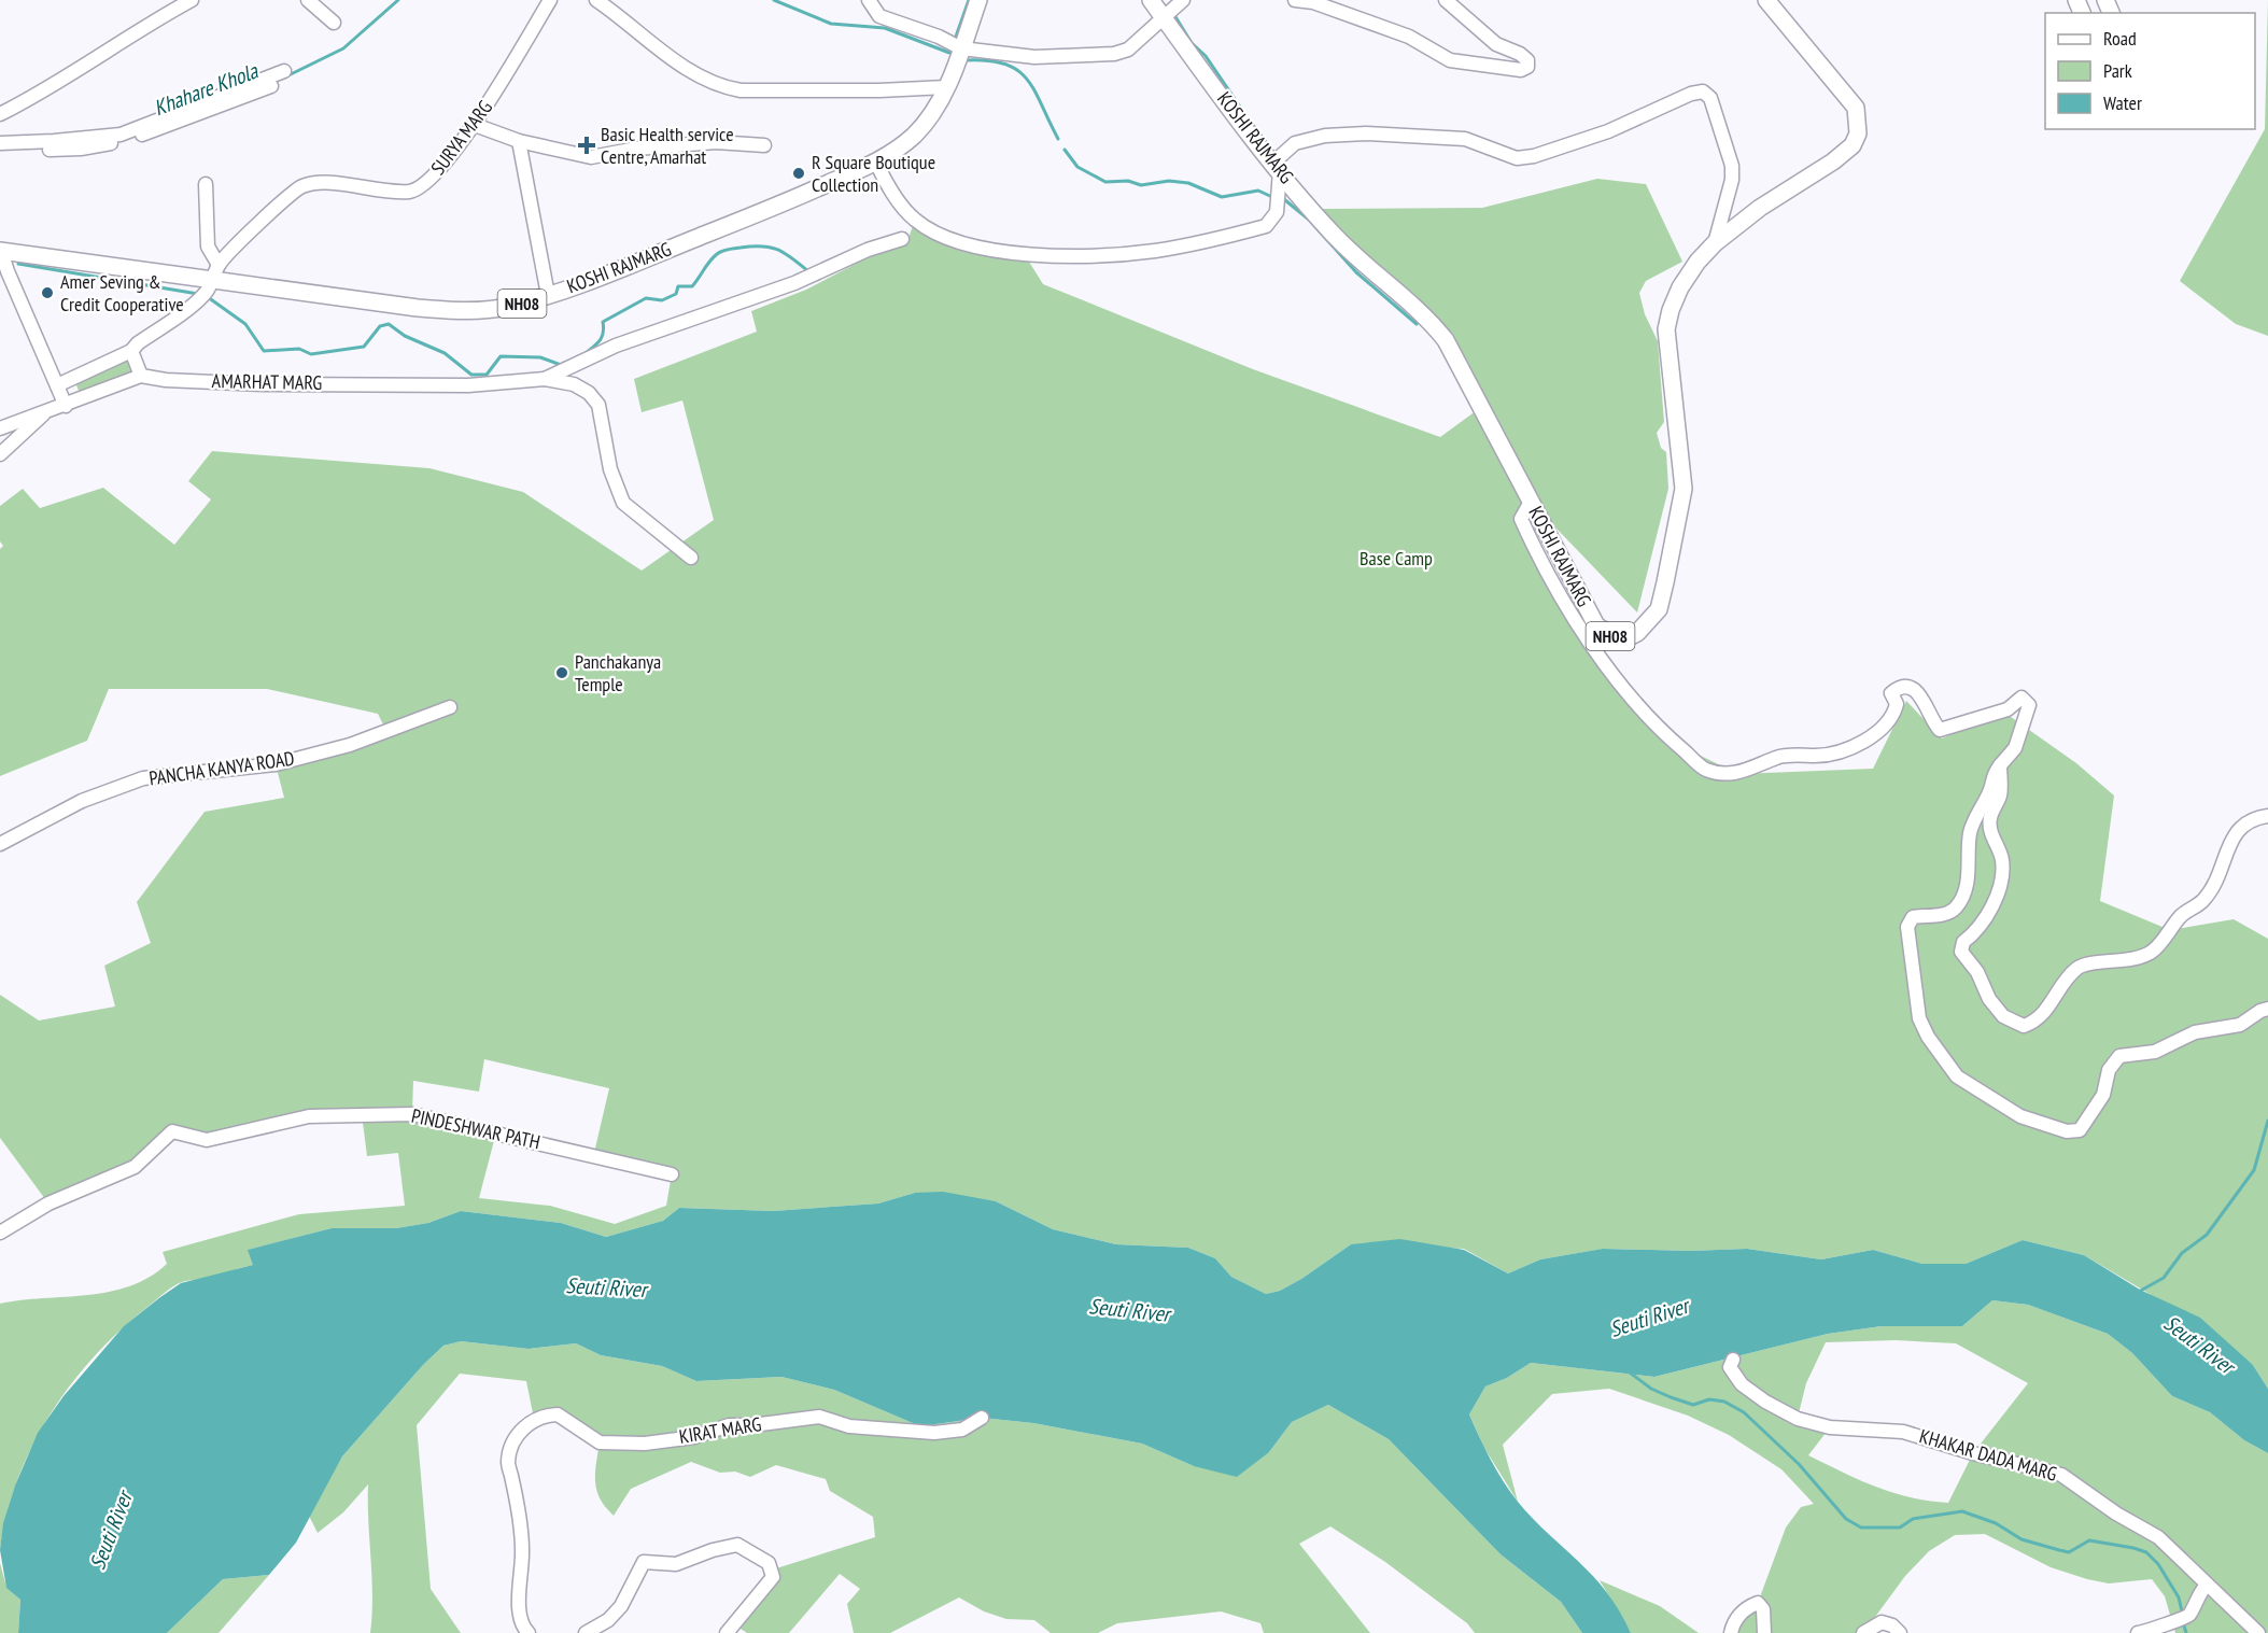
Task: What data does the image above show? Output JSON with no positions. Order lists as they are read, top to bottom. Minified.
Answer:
{"streets":{"main road":["KOSHI RAJMARG","NH08"],"street":["SURYA MARG","AMARHAT MARG","PANCHA KANYA ROAD","PINDESHWAR PATH","KIRAT MARG","KHAKAR DADA MARG"]},"crossings":[["SURYA MARG","KOSHI RAJMARG"]],"water":["Khahare Khola","Seuti River"],"parks":["Base Camp"],"places":{"health":["Basic Health service Centre, Amarhat"],"other":["R Square Boutique Collection","Amer Seving & Credit Cooperative","Panchakanya Temple"]},"legend":["Road","Park","Water"]}
